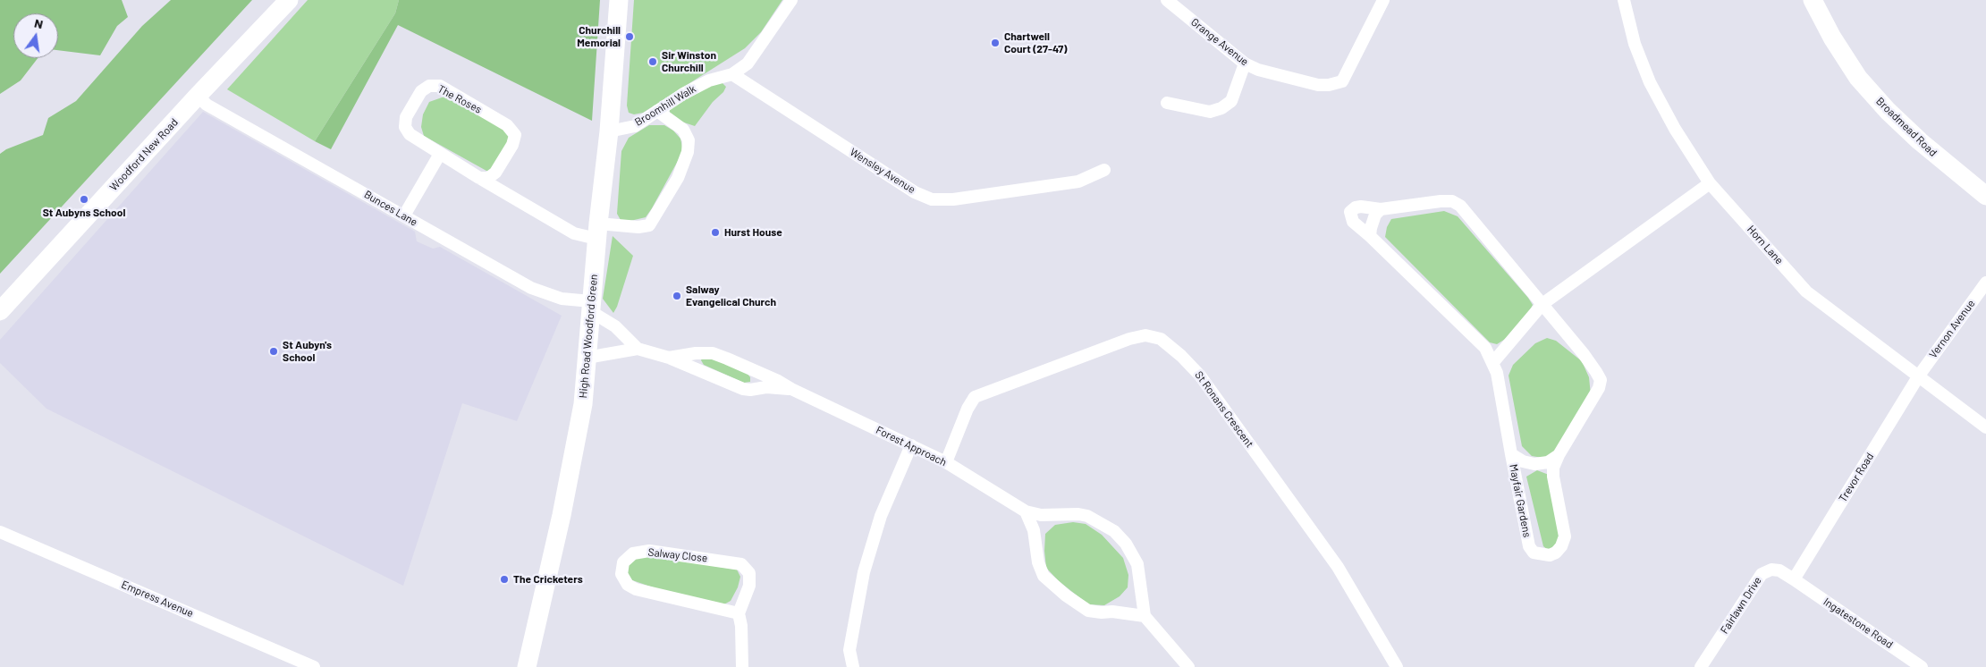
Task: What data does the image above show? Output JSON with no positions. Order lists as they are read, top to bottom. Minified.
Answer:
{"streets":{"main road":["Broadmead Road","Woodford New Road","High Road Woodford Green"],"street":["Grange Avenue","The Roses","Broomhill Walk","Wensley Avenue","Bunces Lane","Horn Lane","Vernon Avenue","St Ronans Crescent","Forest Approach","Trevor Road","Mayfair Gardens","Salway Close","Empress Avenue","Fairlawn Drive","Ingatestone Road"]},"crossings":[["The Roses","Broomhill Walk"],["The Roses","High Road Woodford Green"],["Broomhill Walk","Wensley Avenue"],["Broomhill Walk","High Road Woodford Green"],["Woodford New Road","Bunces Lane"],["Bunces Lane","High Road Woodford Green"],["Bunces Lane","Forest Approach"],["Horn Lane","Vernon Avenue"],["Horn Lane","Trevor Road"],["Vernon Avenue","Trevor Road"],["High Road Woodford Green","Forest Approach"],["St Ronans Crescent","Forest Approach"],["Trevor Road","Fairlawn Drive"],["Trevor Road","Ingatestone Road"],["Fairlawn Drive","Ingatestone Road"]],"places":["Churchill Memorial","Chartwell Court (27-47)","Sir Winston Churchill","St Aubyns School","Hurst House","Salway Evangelical Church","St Aubyn's School","The Cricketers"],"north":"top"}
